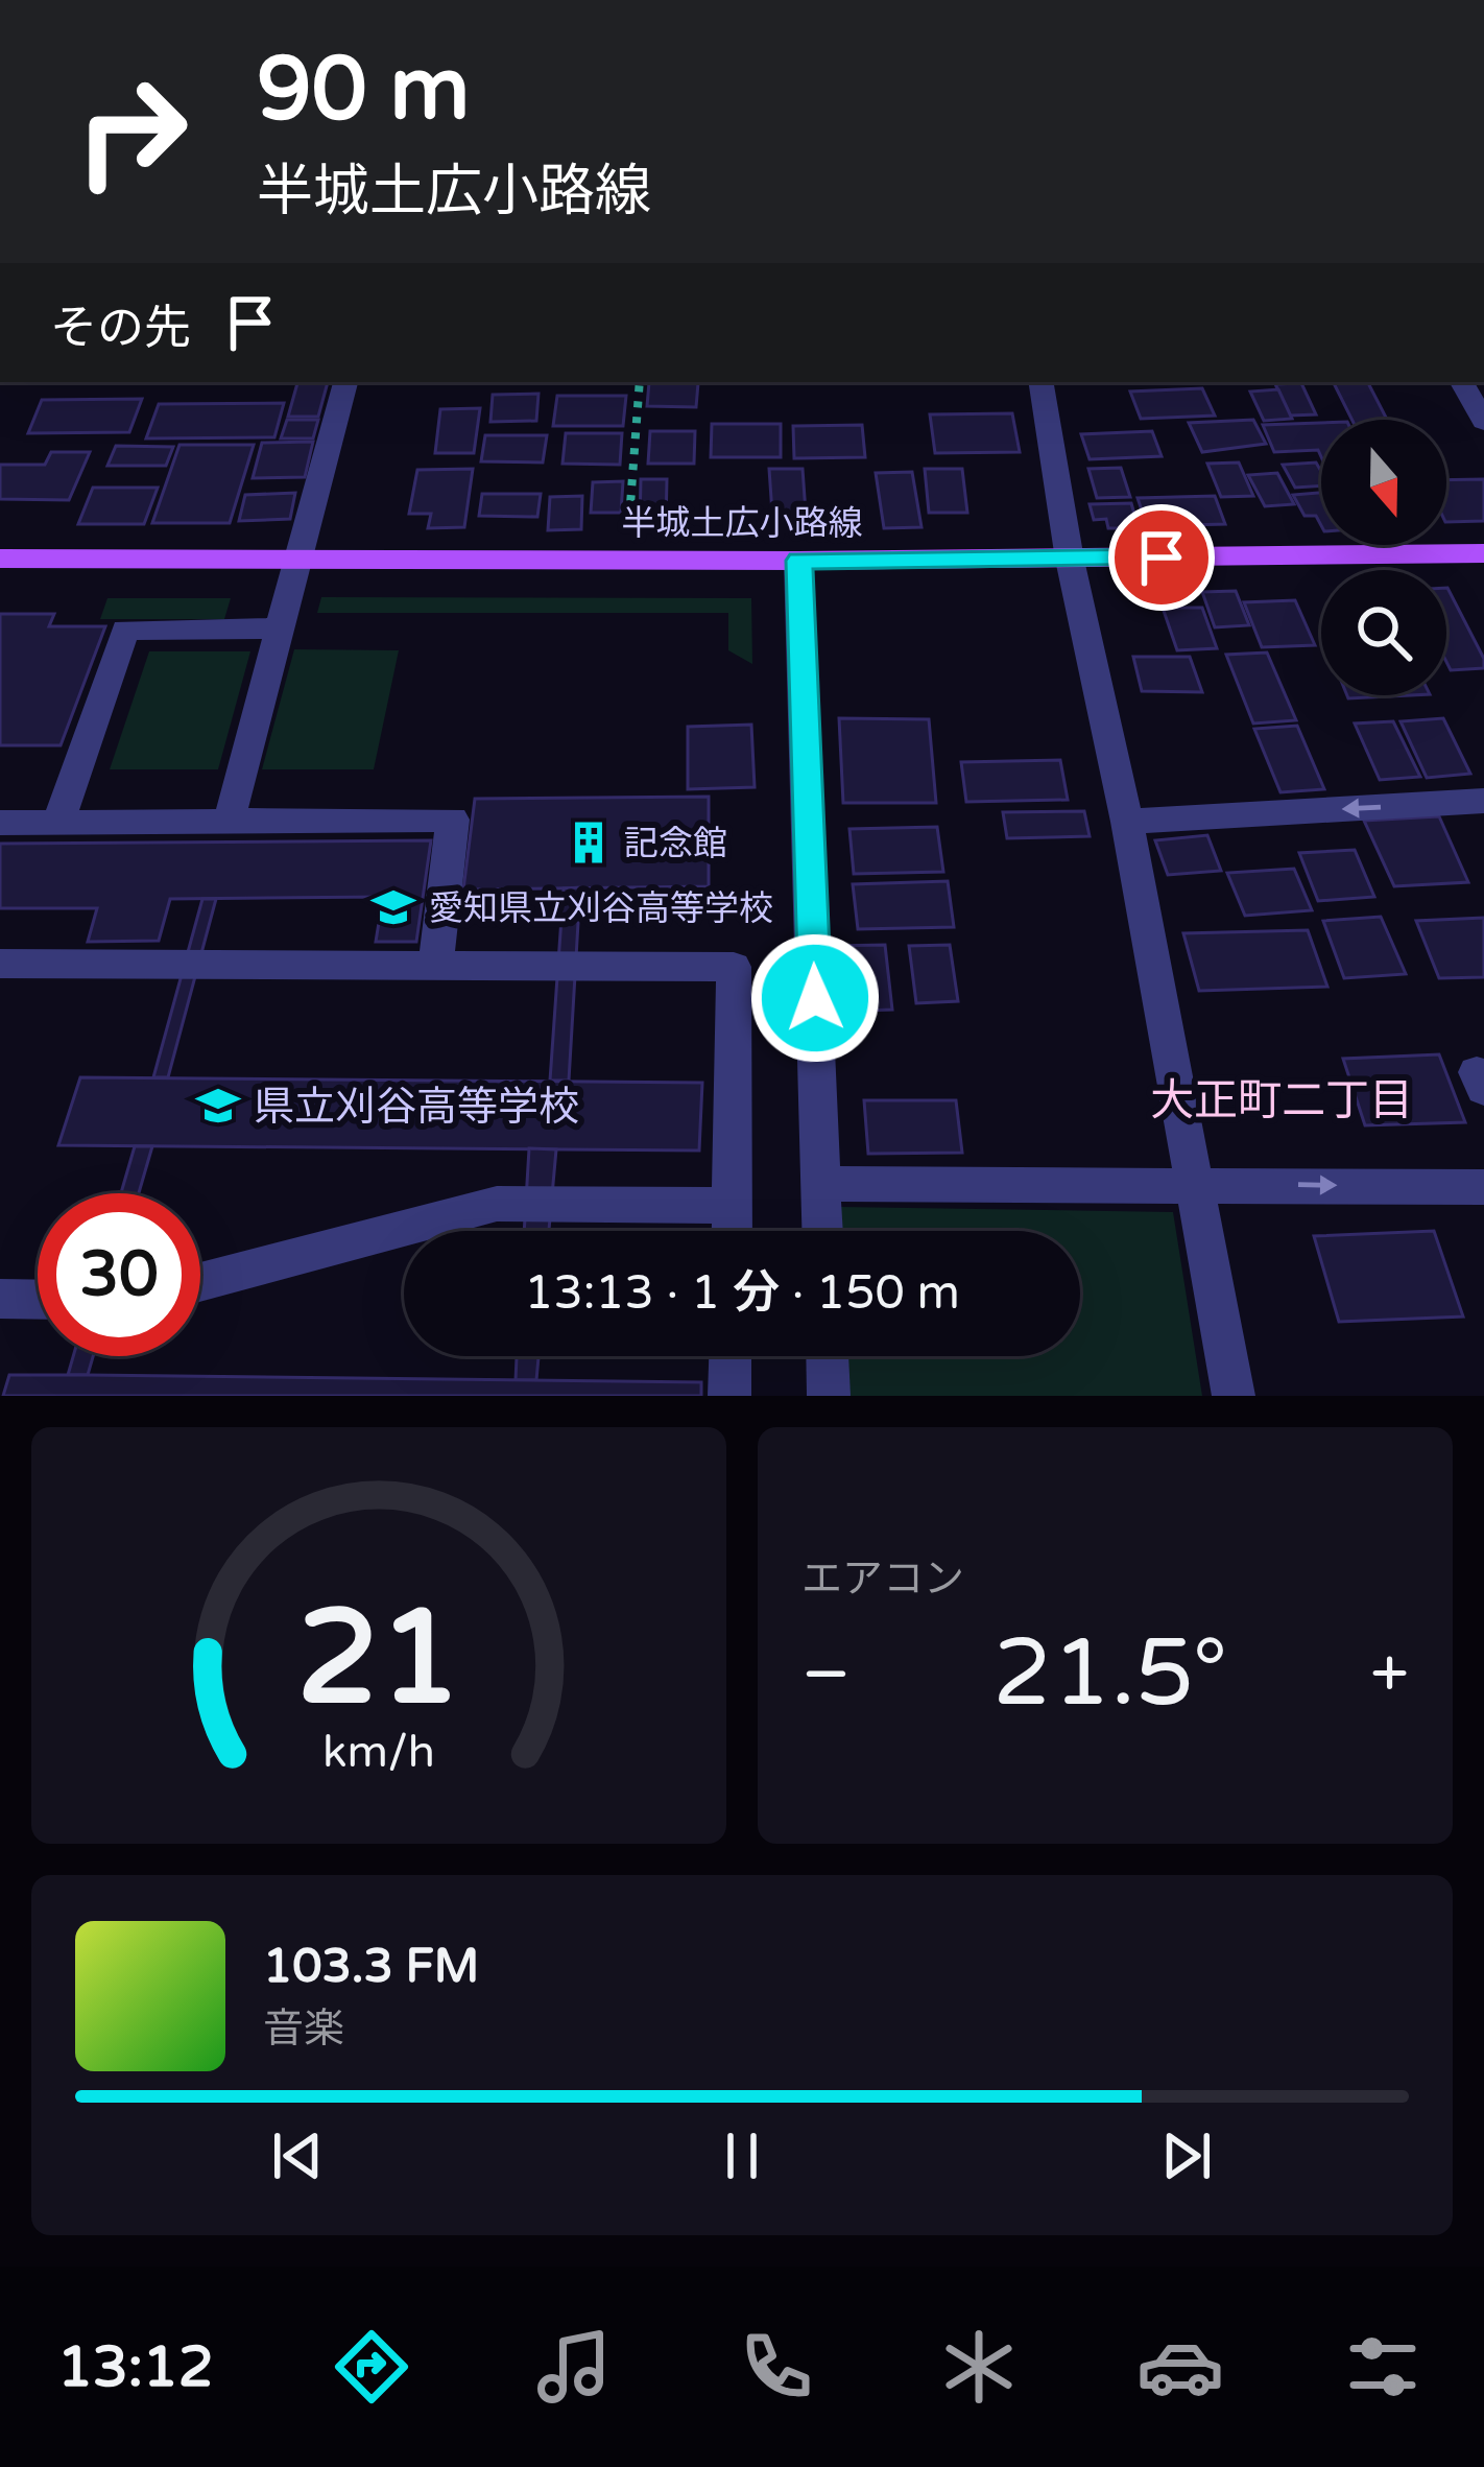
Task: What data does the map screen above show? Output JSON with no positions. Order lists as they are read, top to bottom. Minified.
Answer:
{"streets":{"main road":["半城土広小路線"]},"districts":["大正町二丁目"],"places":{"building":["記念館"],"school or university":["愛知県立刈谷高等学校","県立刈谷高等学校"]},"north":"bottom","page":{"turn":["90 m","半城土広小路線"],"then":"その先","limit":"30","trip":"13:13 · 1 分 · 150 m","tile":"エアコン","heat":["−","21.5°","+"],"song":["103.3 FM","音楽"],"tabs":"13:12","gauge":["21","km/h"]}}
